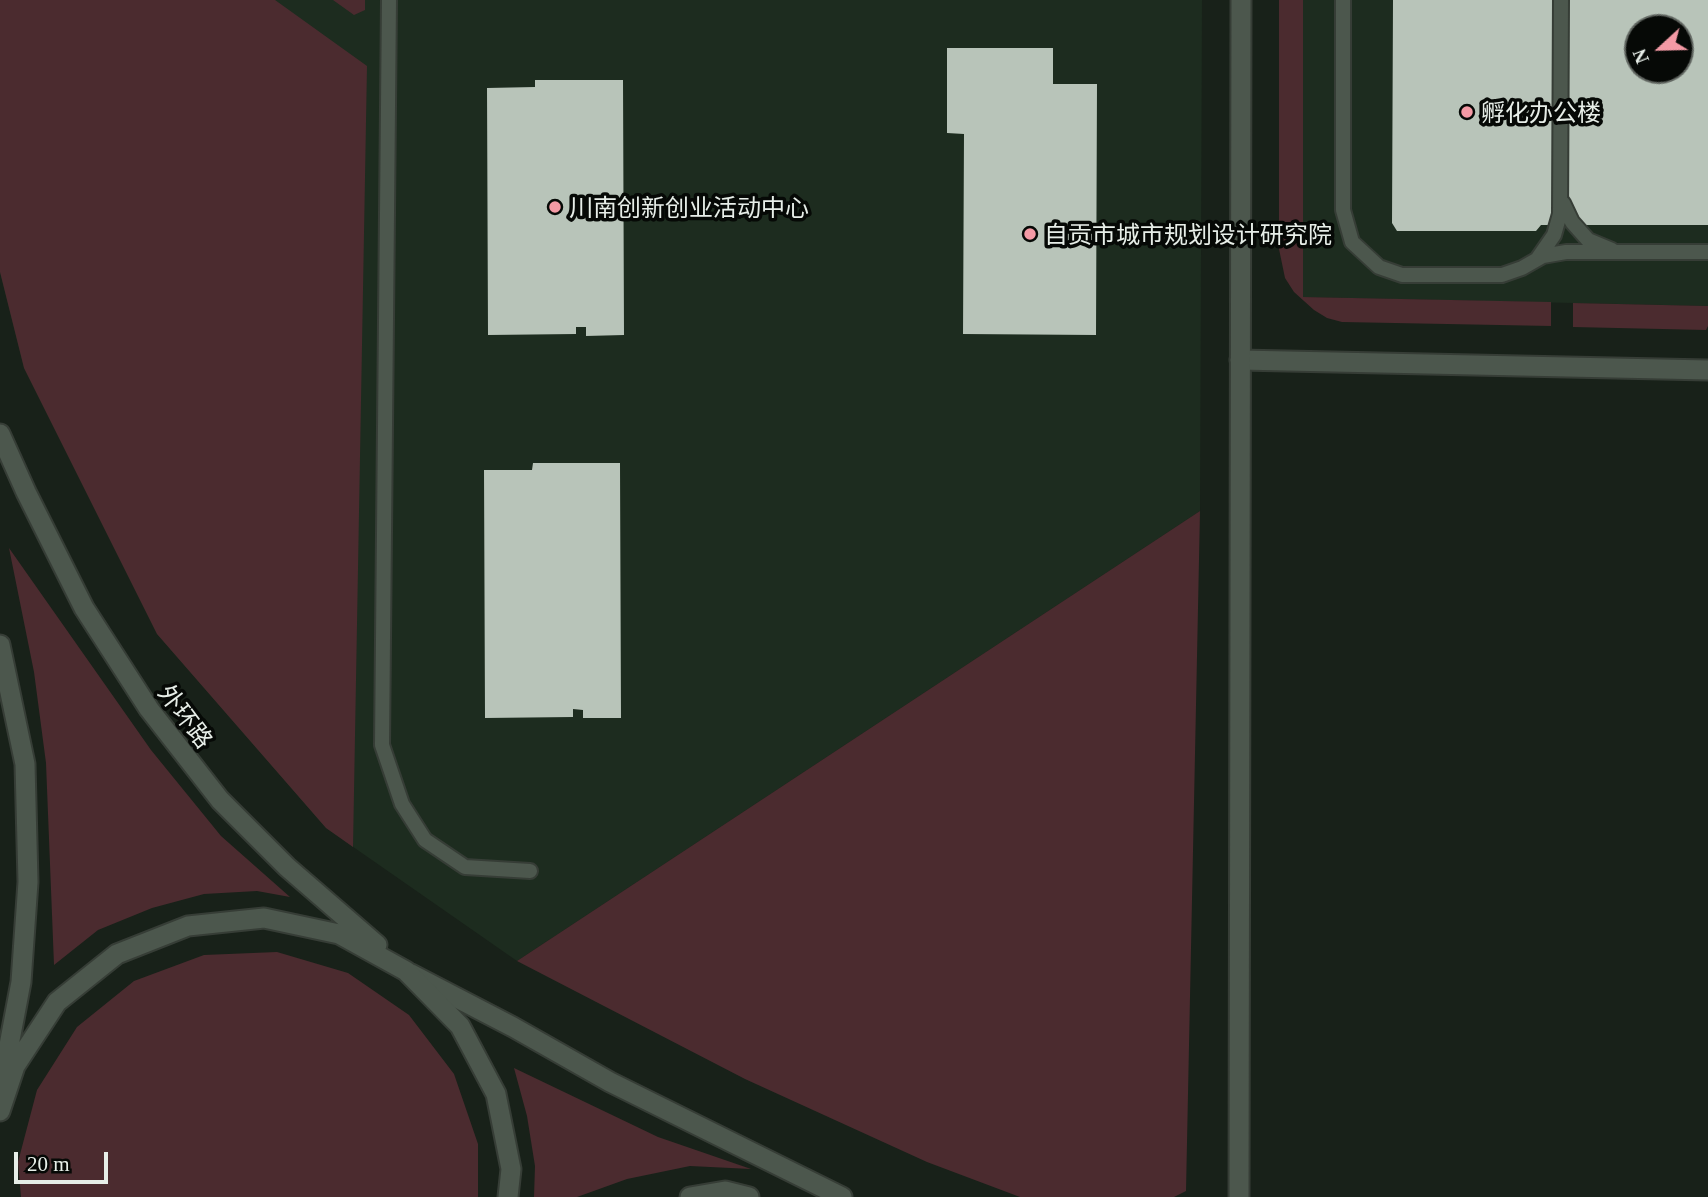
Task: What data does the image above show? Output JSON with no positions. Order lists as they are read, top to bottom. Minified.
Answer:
{"streets":{"street":["外环路"]},"places":["孵化办公楼","川南创新创业活动中心","自贡市城市规划设计研究院"],"scale_bar":"20 m","north":"left"}
